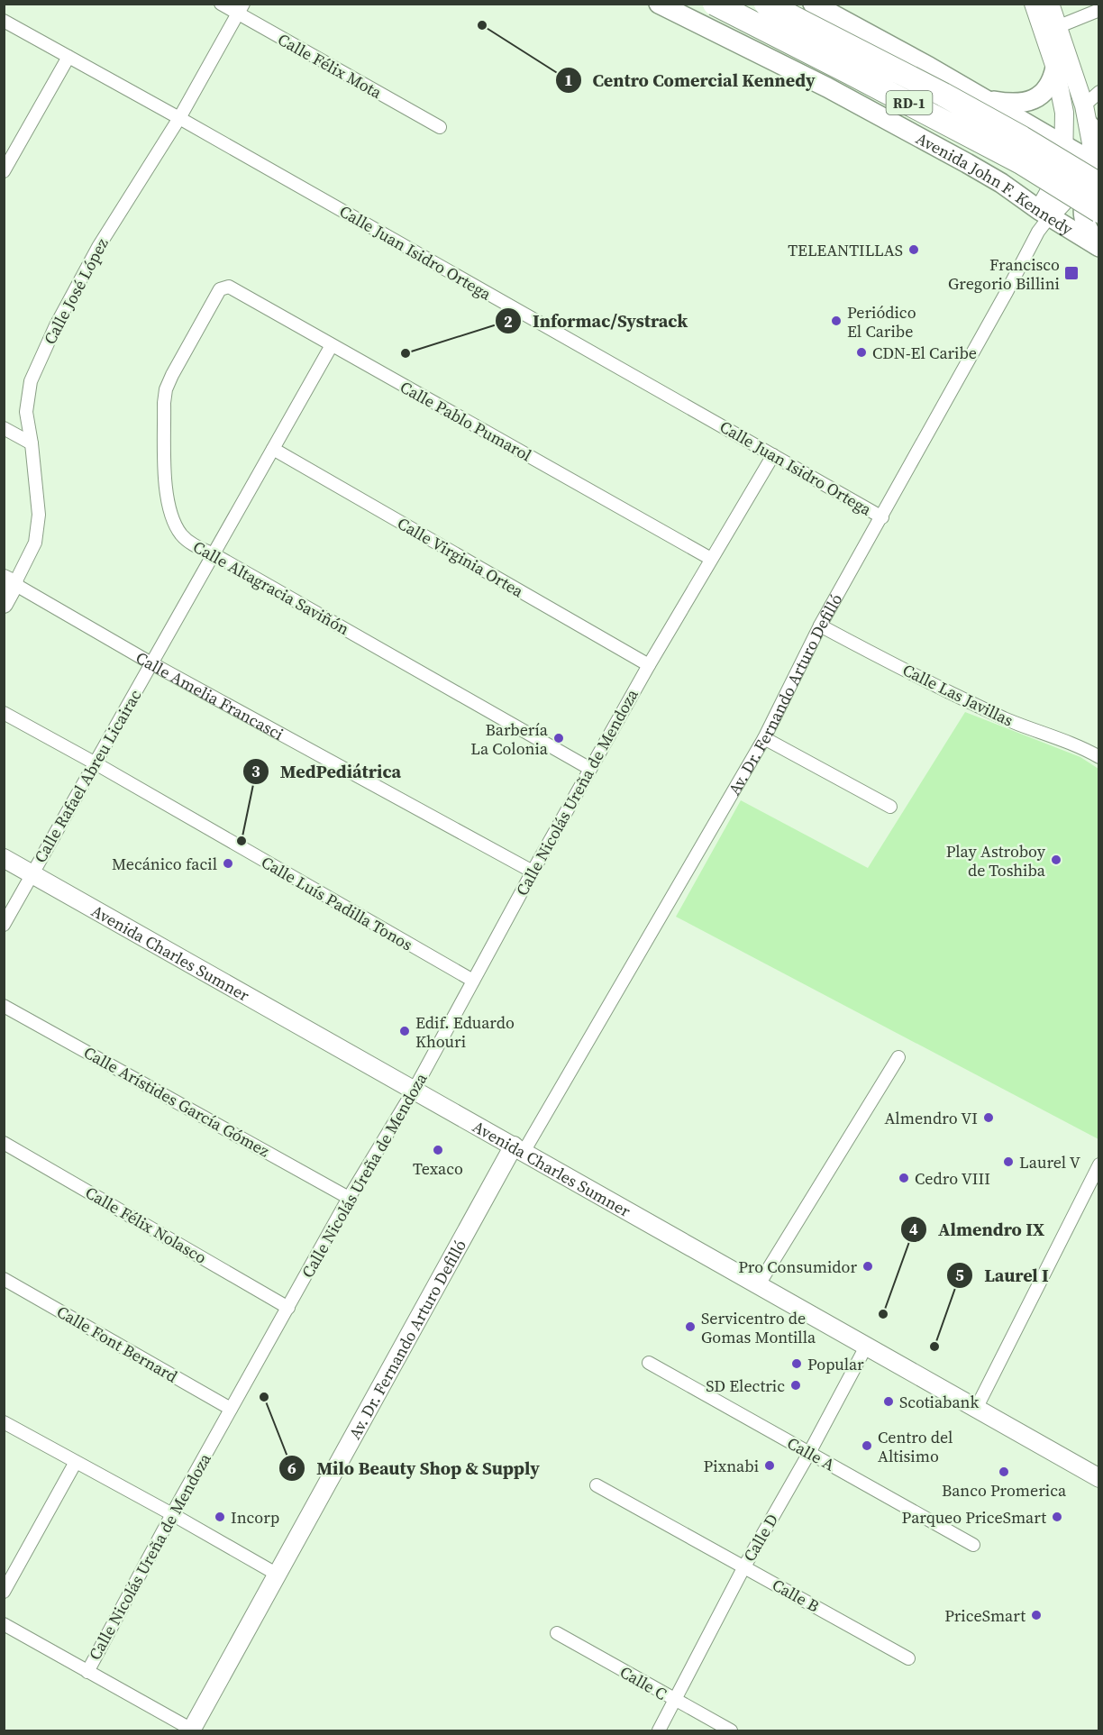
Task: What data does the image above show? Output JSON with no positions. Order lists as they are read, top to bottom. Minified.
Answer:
{"streets":{"highway":["RD-1"],"main road":["Avenida John F. Kennedy"],"street":["Calle Félix Mota","Calle Juan Isidro Ortega","Calle José López","Calle Pablo Pumarol","Calle Virginia Ortea","Calle Altagracia Saviñón","Av. Dr. Fernando Arturo Defilló","Calle Amelia Francasci","Calle Las Javillas","Calle Rafael Abreu Licairac","Calle Nicolás Ureña de Mendoza","Calle Luís Padilla Tonos","Avenida Charles Sumner","Calle Arístides García Gómez","Calle Félix Nolasco","Calle Font Bernard","Calle A","Calle D","Calle B","Calle C"]},"crossings":[["Calle Félix Mota","Calle José López"],["Avenida John F. Kennedy","Av. Dr. Fernando Arturo Defilló"],["Calle Juan Isidro Ortega","Calle José López"],["Calle Juan Isidro Ortega","Av. Dr. Fernando Arturo Defilló"],["Calle Juan Isidro Ortega","Calle Nicolás Ureña de Mendoza"],["Calle José López","Calle Amelia Francasci"],["Calle Pablo Pumarol","Calle Altagracia Saviñón"],["Calle Pablo Pumarol","Calle Rafael Abreu Licairac"],["Calle Pablo Pumarol","Calle Nicolás Ureña de Mendoza"],["Calle Virginia Ortea","Calle Rafael Abreu Licairac"],["Calle Virginia Ortea","Calle Nicolás Ureña de Mendoza"],["Calle Altagracia Saviñón","Calle Rafael Abreu Licairac"],["Calle Altagracia Saviñón","Calle Nicolás Ureña de Mendoza"],["Av. Dr. Fernando Arturo Defilló","Calle Las Javillas"],["Av. Dr. Fernando Arturo Defilló","Avenida Charles Sumner"],["Calle Amelia Francasci","Calle Rafael Abreu Licairac"],["Calle Amelia Francasci","Calle Nicolás Ureña de Mendoza"],["Calle Rafael Abreu Licairac","Calle Luís Padilla Tonos"],["Calle Rafael Abreu Licairac","Avenida Charles Sumner"],["Calle Nicolás Ureña de Mendoza","Calle Luís Padilla Tonos"],["Calle Nicolás Ureña de Mendoza","Avenida Charles Sumner"],["Calle Nicolás Ureña de Mendoza","Calle Arístides García Gómez"],["Calle Nicolás Ureña de Mendoza","Calle Félix Nolasco"],["Calle Nicolás Ureña de Mendoza","Calle Font Bernard"],["Avenida Charles Sumner","Calle D"],["Calle A","Calle D"],["Calle D","Calle B"],["Calle D","Calle C"]],"places":{"other":["Centro Comercial Kennedy","TELEANTILLAS","Periódico El Caribe","CDN-El Caribe","Informac/Systrack","Barbería La Colonia","MedPediátrica","Play Astroboy de Toshiba","Mecánico facil","Edif. Eduardo Khouri","Almendro VI","Texaco","Laurel V","Cedro VIII","Pro Consumidor","Almendro IX","Servicentro de Gomas Montilla","Laurel I","Popular","SD Electric","Milo Beauty Shop & Supply","Scotiabank","Centro del Altisimo","Pixnabi","Banco Promerica","Incorp","Parqueo PriceSmart","PriceSmart"],"transit":["Francisco Gregorio Billini"]}}
